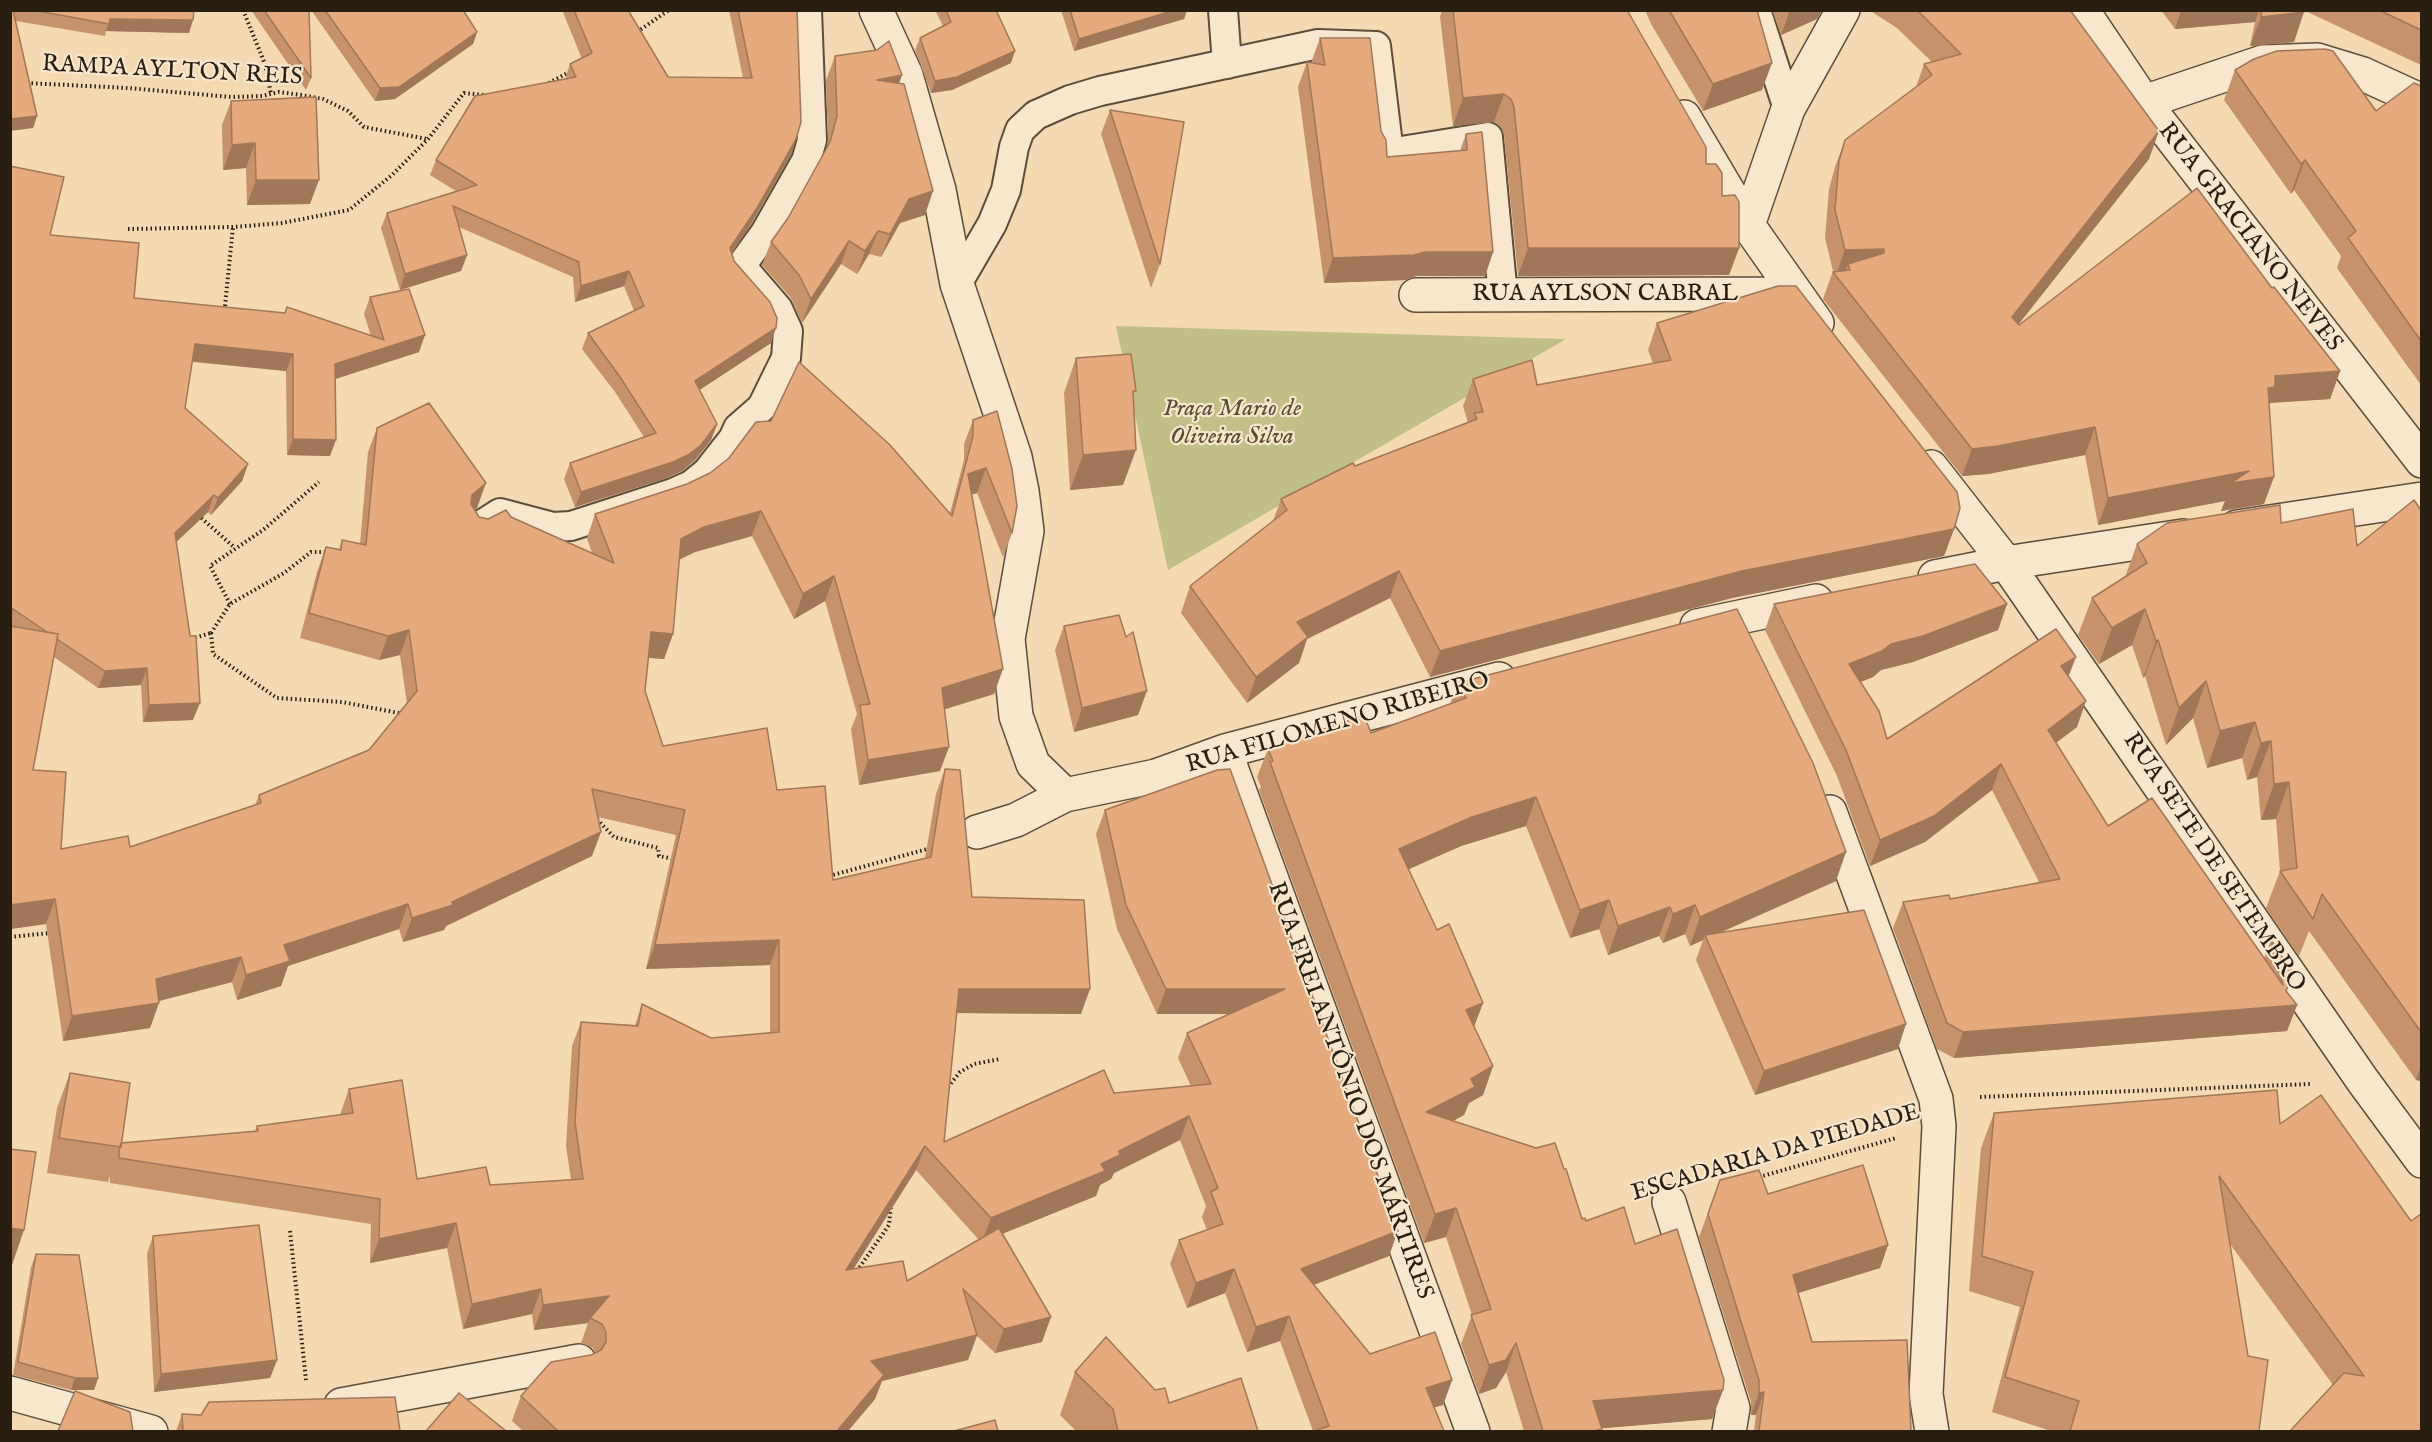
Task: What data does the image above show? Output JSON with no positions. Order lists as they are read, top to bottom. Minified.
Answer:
{"streets":{"street":["RUA GRACIANO NEVES","RUA AYLSON CABRAL","RUA FILOMENO RIBEIRO","RUA SETE DE SETEMBRO","RUA FREI ANTÔNIO DOS MÁRTIRES"],"path":["RAMPA AYLTON REIS","ESCADARIA DA PIEDADE"]},"crossings":[["RUA FILOMENO RIBEIRO","RUA FREI ANTÔNIO DOS MÁRTIRES"],["RUA SETE DE SETEMBRO","ESCADARIA DA PIEDADE"]],"parks":["Praça Mario de Oliveira Silva"]}
